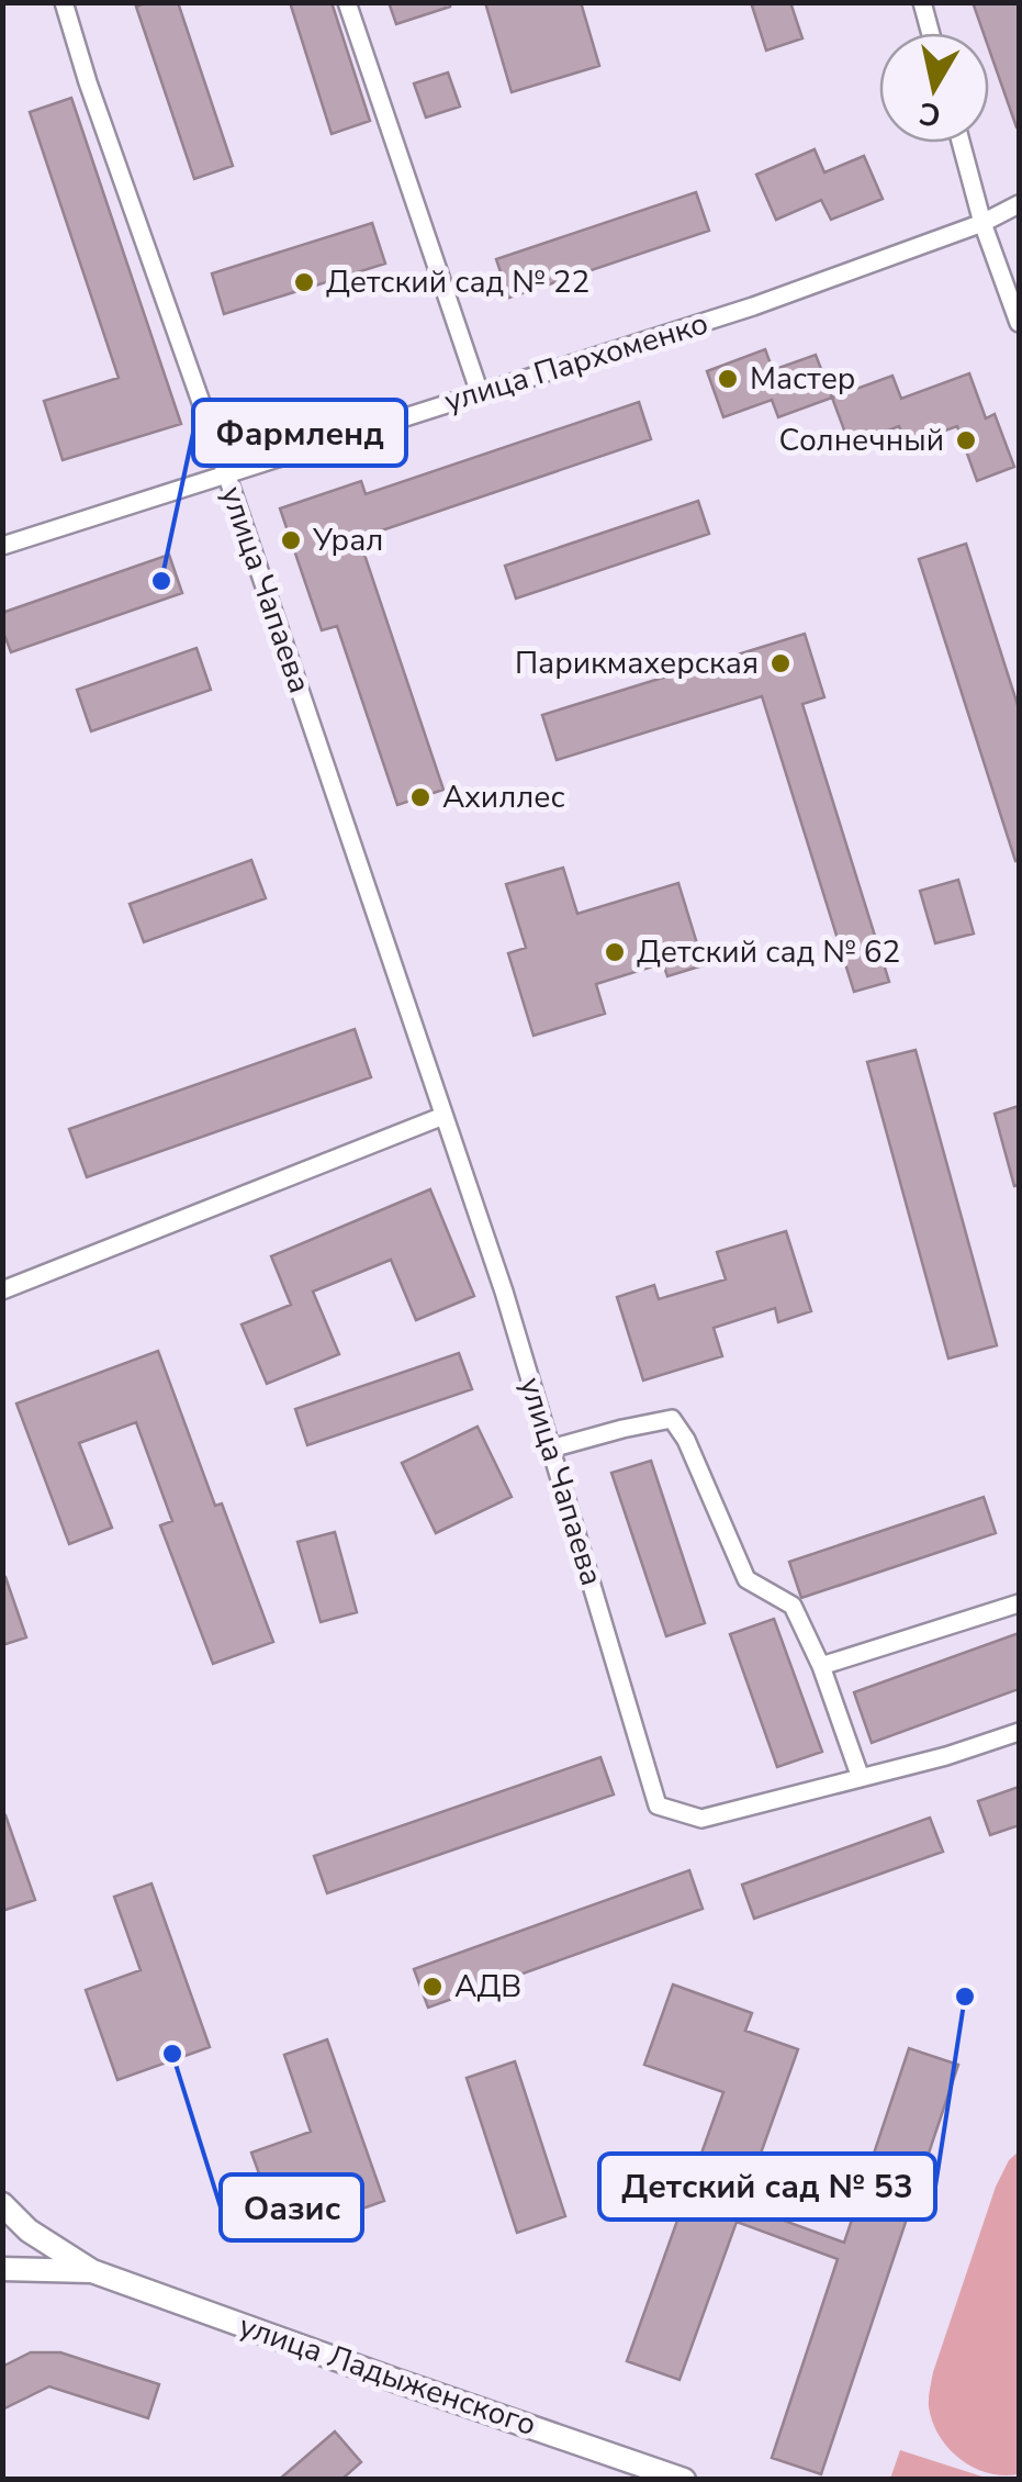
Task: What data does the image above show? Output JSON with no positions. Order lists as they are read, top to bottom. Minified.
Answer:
{"streets":{"street":["улица Пархоменко","улица Чапаева","улица Ладыженского"]},"crossings":[["улица Пархоменко","улица Чапаева"]],"places":["Детский сад № 22","Мастер","Солнечный","Урал","Фармленд","Парикмахерская","Ахиллес","Детский сад № 62","АДВ","Детский сад № 53","Оазис"],"north":"bottom"}
